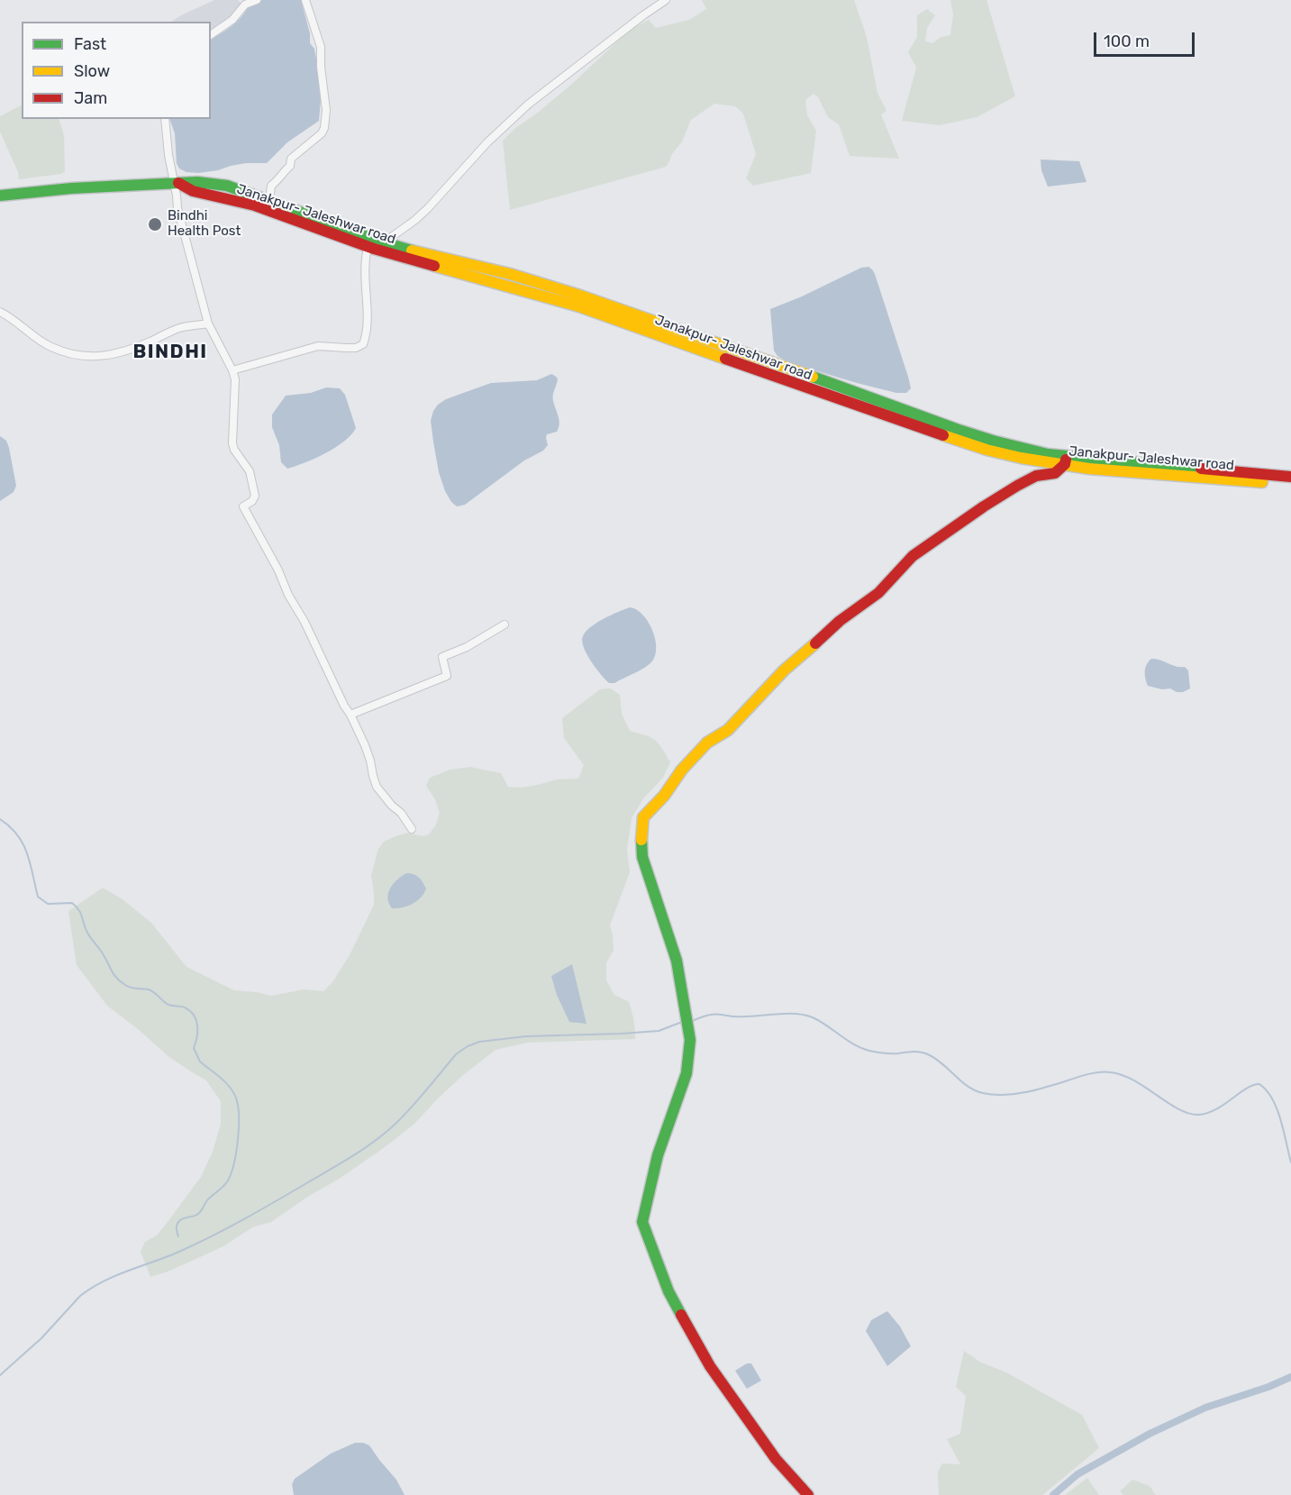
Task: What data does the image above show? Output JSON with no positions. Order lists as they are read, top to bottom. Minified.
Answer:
{"streets":{"main road":["Janakpur- Jaleshwar road"]},"districts":["BINDHI"],"places":["Bindhi Health Post"],"legend":["Fast","Slow","Jam"],"scale_bar":"100 m"}
